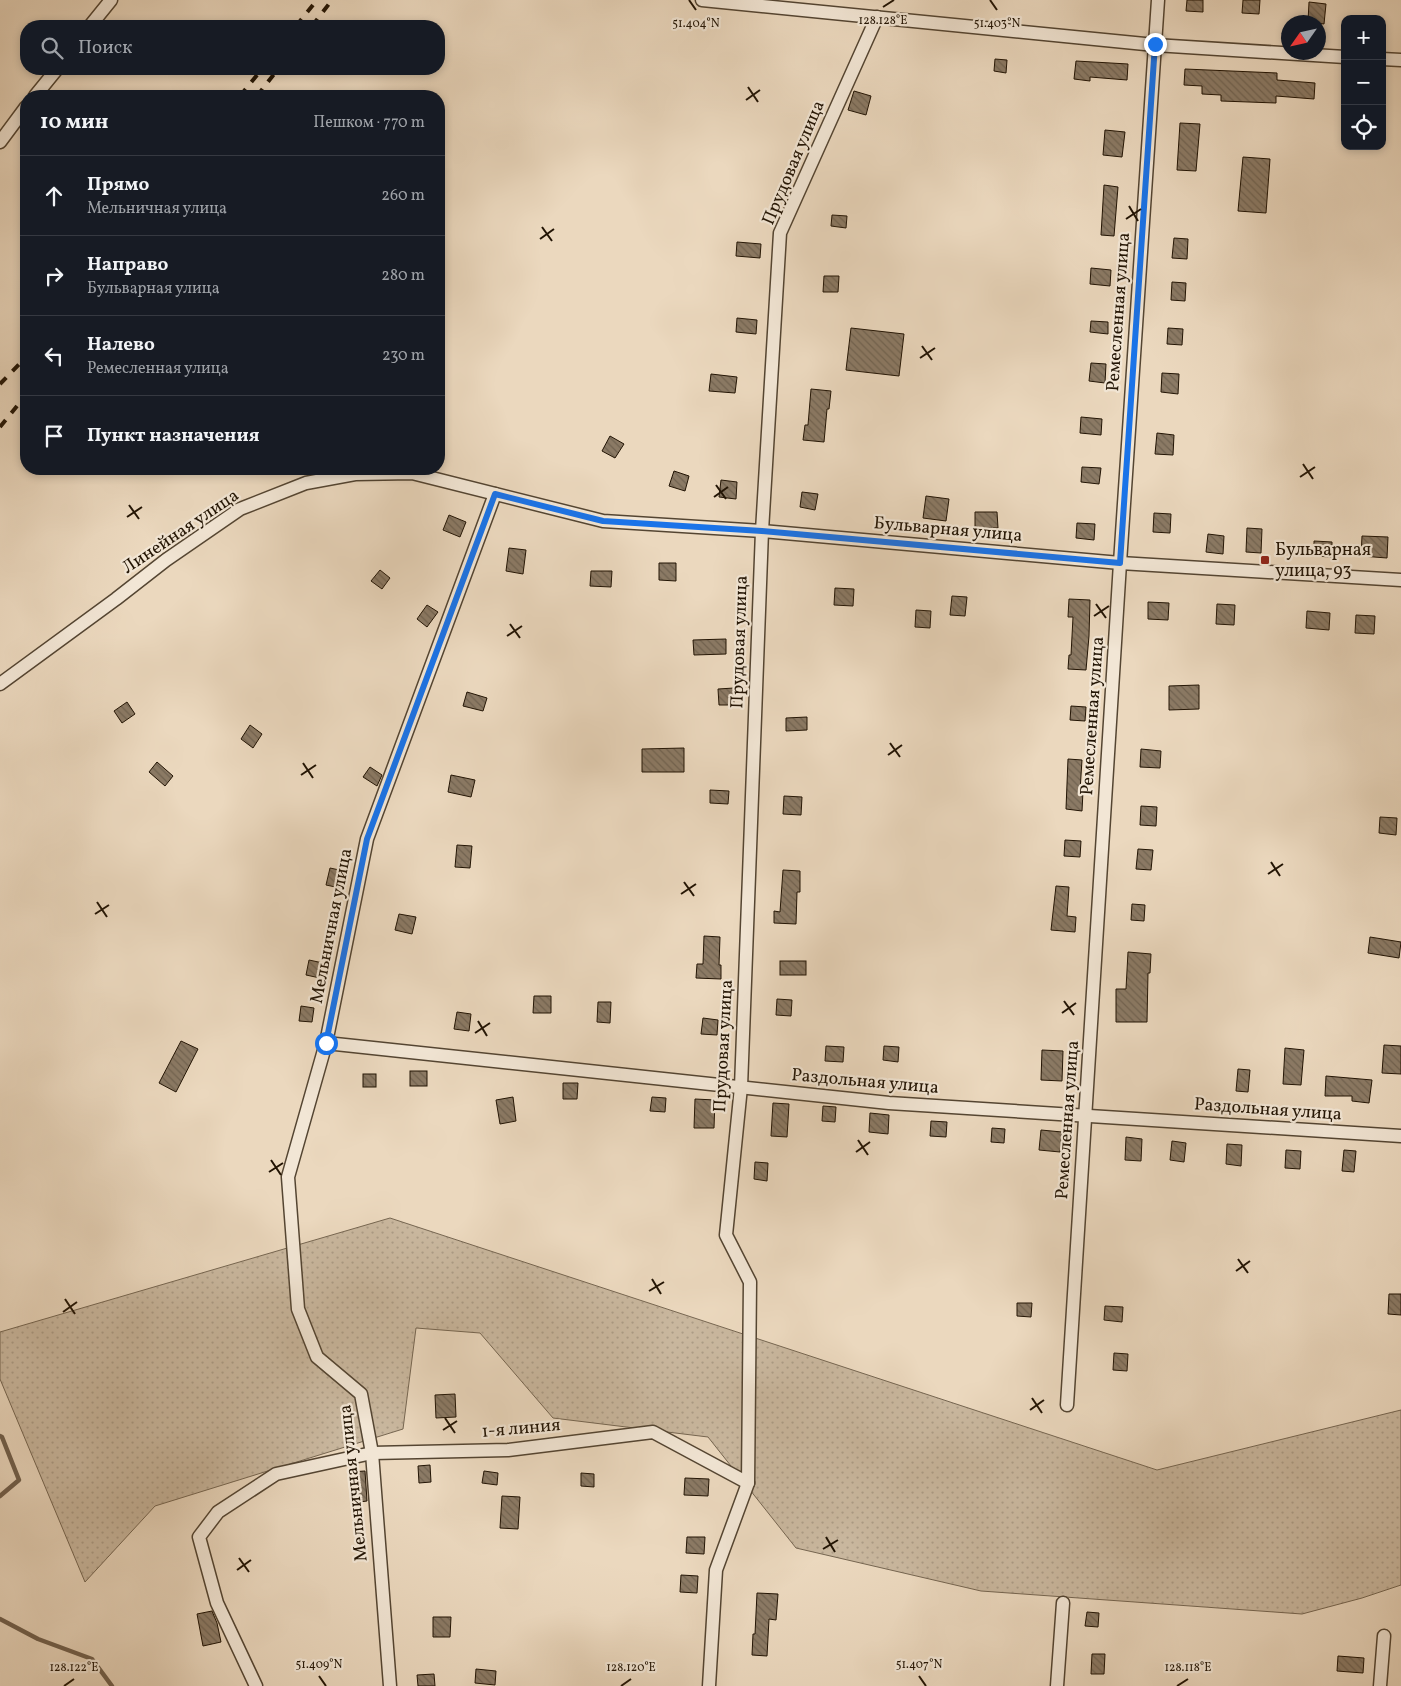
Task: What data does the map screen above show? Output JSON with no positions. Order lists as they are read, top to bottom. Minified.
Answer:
{"streets":{"street":["Прудовая улица","Ремесленная улица","Бульварная улица","Линейная улица","Мельничная улица","Раздольная улица","1-я линия"]},"crossings":[["Прудовая улица","Бульварная улица"],["Прудовая улица","Раздольная улица"],["Прудовая улица","1-я линия"],["Ремесленная улица","Бульварная улица"],["Ремесленная улица","Раздольная улица"],["Бульварная улица","Линейная улица"],["Бульварная улица","Мельничная улица"],["Линейная улица","Мельничная улица"],["Мельничная улица","Раздольная улица"],["Мельничная улица","1-я линия"]],"places":{"transit":["Бульварная улица, 93"]},"north":"bottom left","page":{"map_buttons":["+","−"],"search":"Поиск","heading":["10 мин","Пешком · 770 m"],"list":[["Прямо","Мельничная улица","260 m"],["Направо","Бульварная улица","280 m"],["Налево","Ремесленная улица","230 m"],"Пункт назначения"]},"coordinates":["128.128°E","51.404°N","51.403°N","51.409°N","51.407°N","128.122°E","128.120°E","128.118°E"]}
